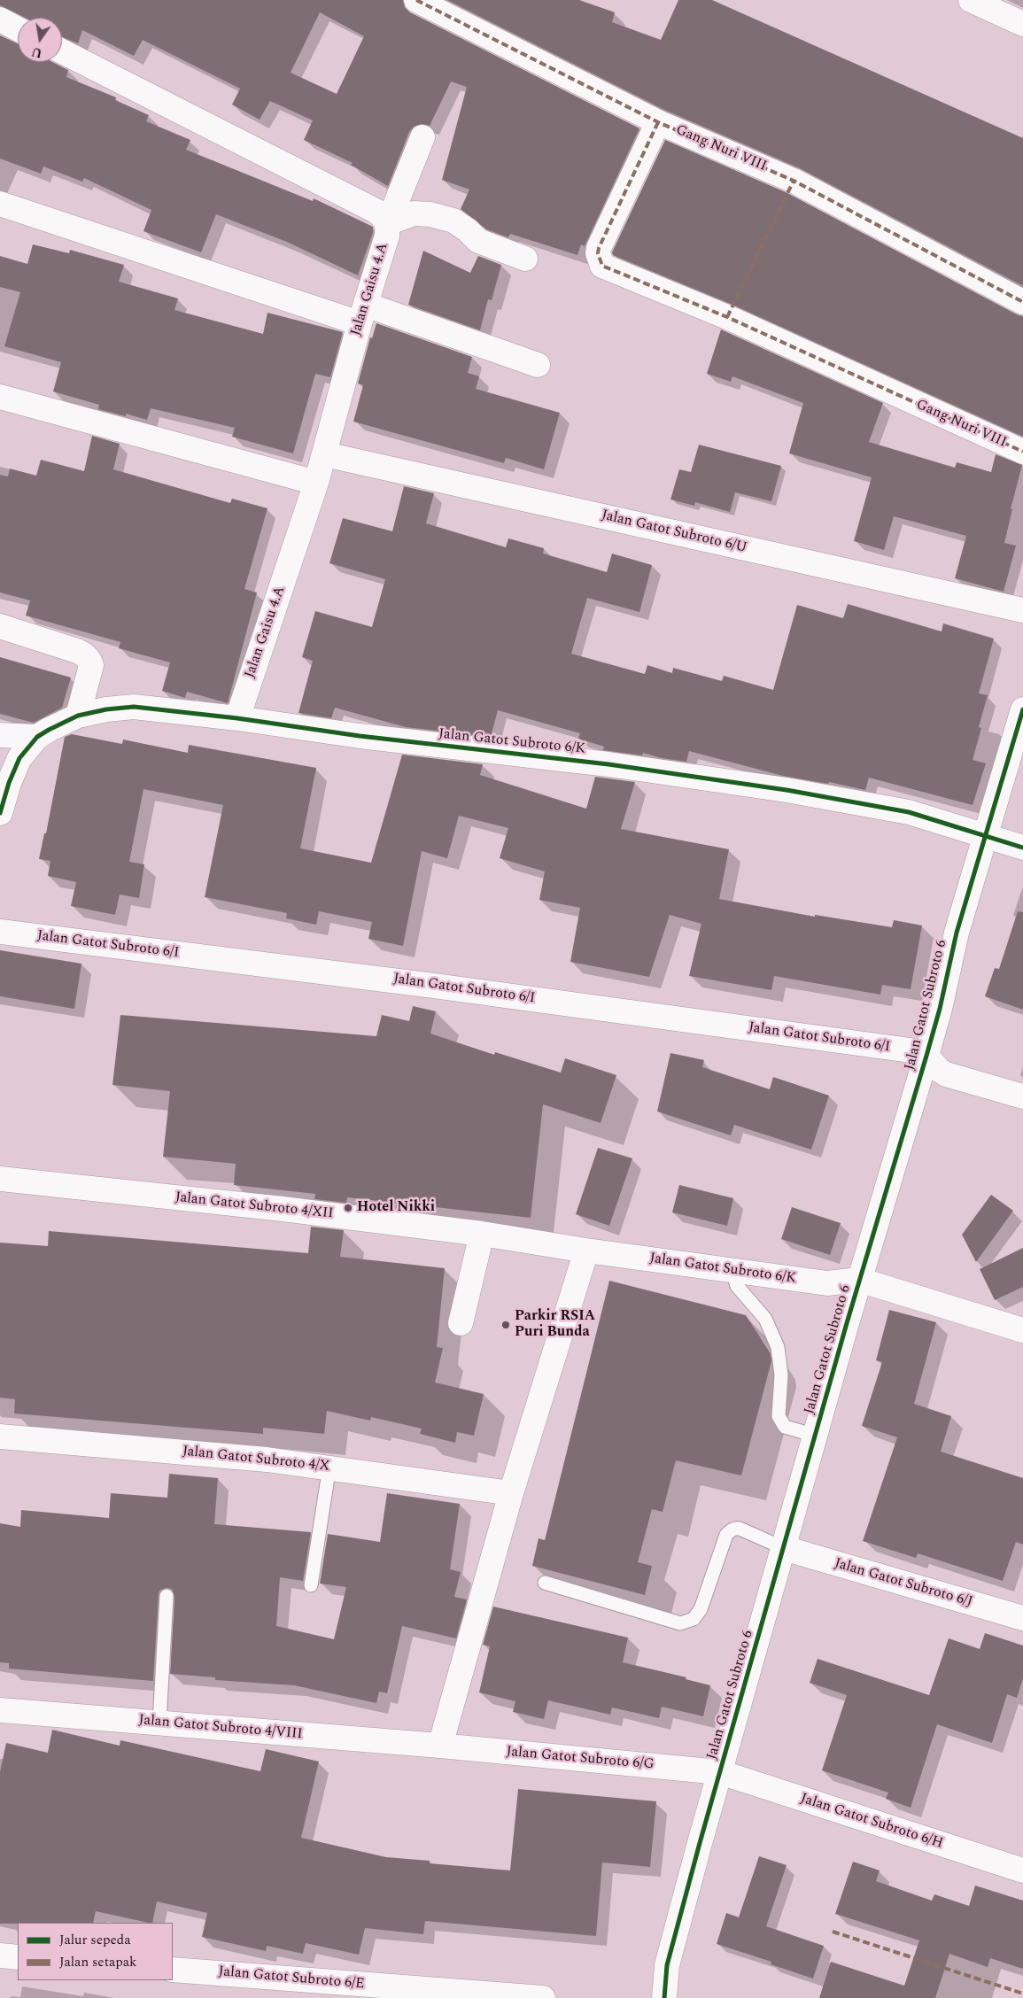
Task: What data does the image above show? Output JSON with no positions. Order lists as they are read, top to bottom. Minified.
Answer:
{"streets":{"street":["Gang Nuri VIII","Jalan Gaisu 4.A","Jalan Gatot Subroto 6/U","Jalan Gatot Subroto 6/K","Jalan Gatot Subroto 6/I","Jalan Gatot Subroto 6","Jalan Gatot Subroto 4/XII","Jalan Gatot Subroto 4/X","Jalan Gatot Subroto 6/J","Jalan Gatot Subroto 4/VIII","Jalan Gatot Subroto 6/G","Jalan Gatot Subroto 6/H","Jalan Gatot Subroto 6/E"]},"crossings":[["Jalan Gaisu 4.A","Jalan Gatot Subroto 6/U"],["Jalan Gaisu 4.A","Jalan Gatot Subroto 6/K"],["Jalan Gatot Subroto 6/K","Jalan Gatot Subroto 6"],["Jalan Gatot Subroto 6/K","Jalan Gatot Subroto 4/XII"],["Jalan Gatot Subroto 6/I","Jalan Gatot Subroto 6"],["Jalan Gatot Subroto 6","Jalan Gatot Subroto 6/J"],["Jalan Gatot Subroto 6","Jalan Gatot Subroto 6/G"],["Jalan Gatot Subroto 6","Jalan Gatot Subroto 6/H"],["Jalan Gatot Subroto 4/VIII","Jalan Gatot Subroto 6/G"],["Jalan Gatot Subroto 6/G","Jalan Gatot Subroto 6/H"]],"places":["Hotel Nikki","Parkir RSIA Puri Bunda"],"legend":["Jalur sepeda","Jalan setapak"],"north":"bottom"}
